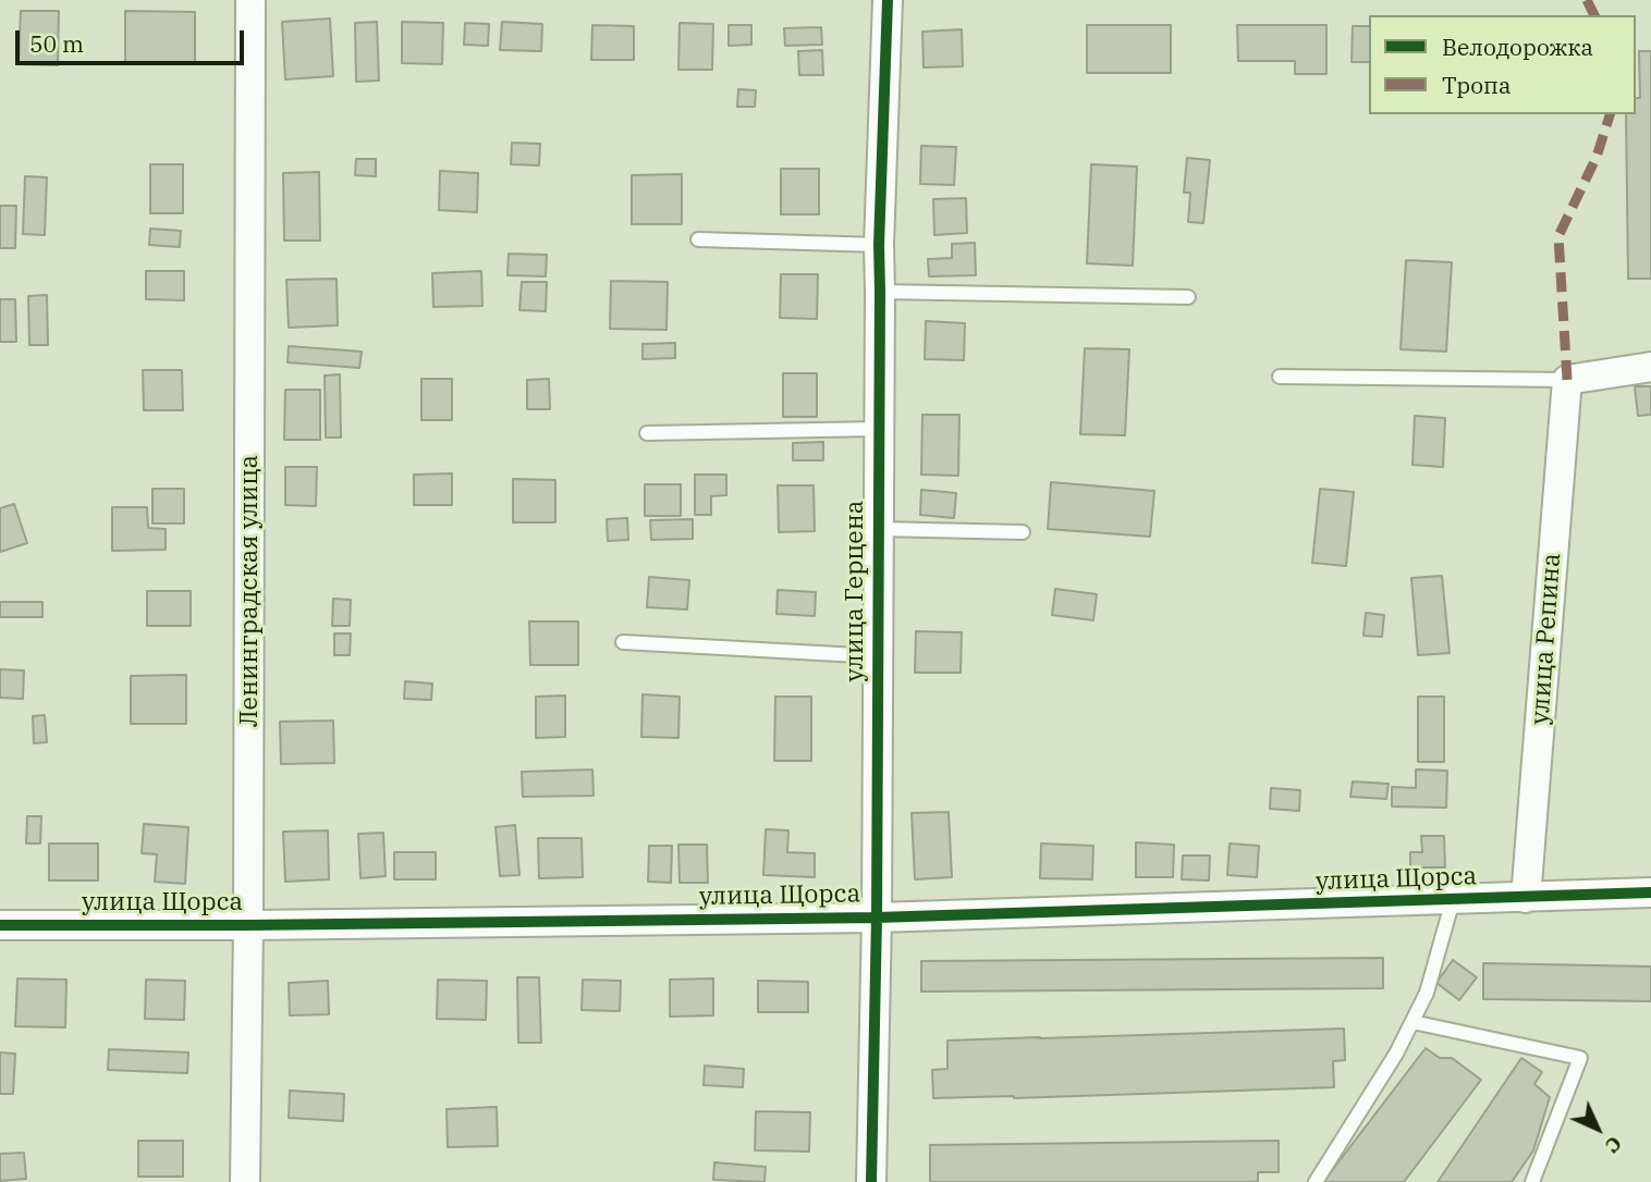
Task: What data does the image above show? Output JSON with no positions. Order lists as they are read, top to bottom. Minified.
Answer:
{"streets":{"street":["Ленинградская улица","улица Герцена","улица Репина","улица Щорса"]},"crossings":[["Ленинградская улица","улица Щорса"],["улица Герцена","улица Щорса"],["улица Репина","улица Щорса"]],"legend":["Велодорожка","Тропа"],"scale_bar":"50 m","north":"bottom right"}
